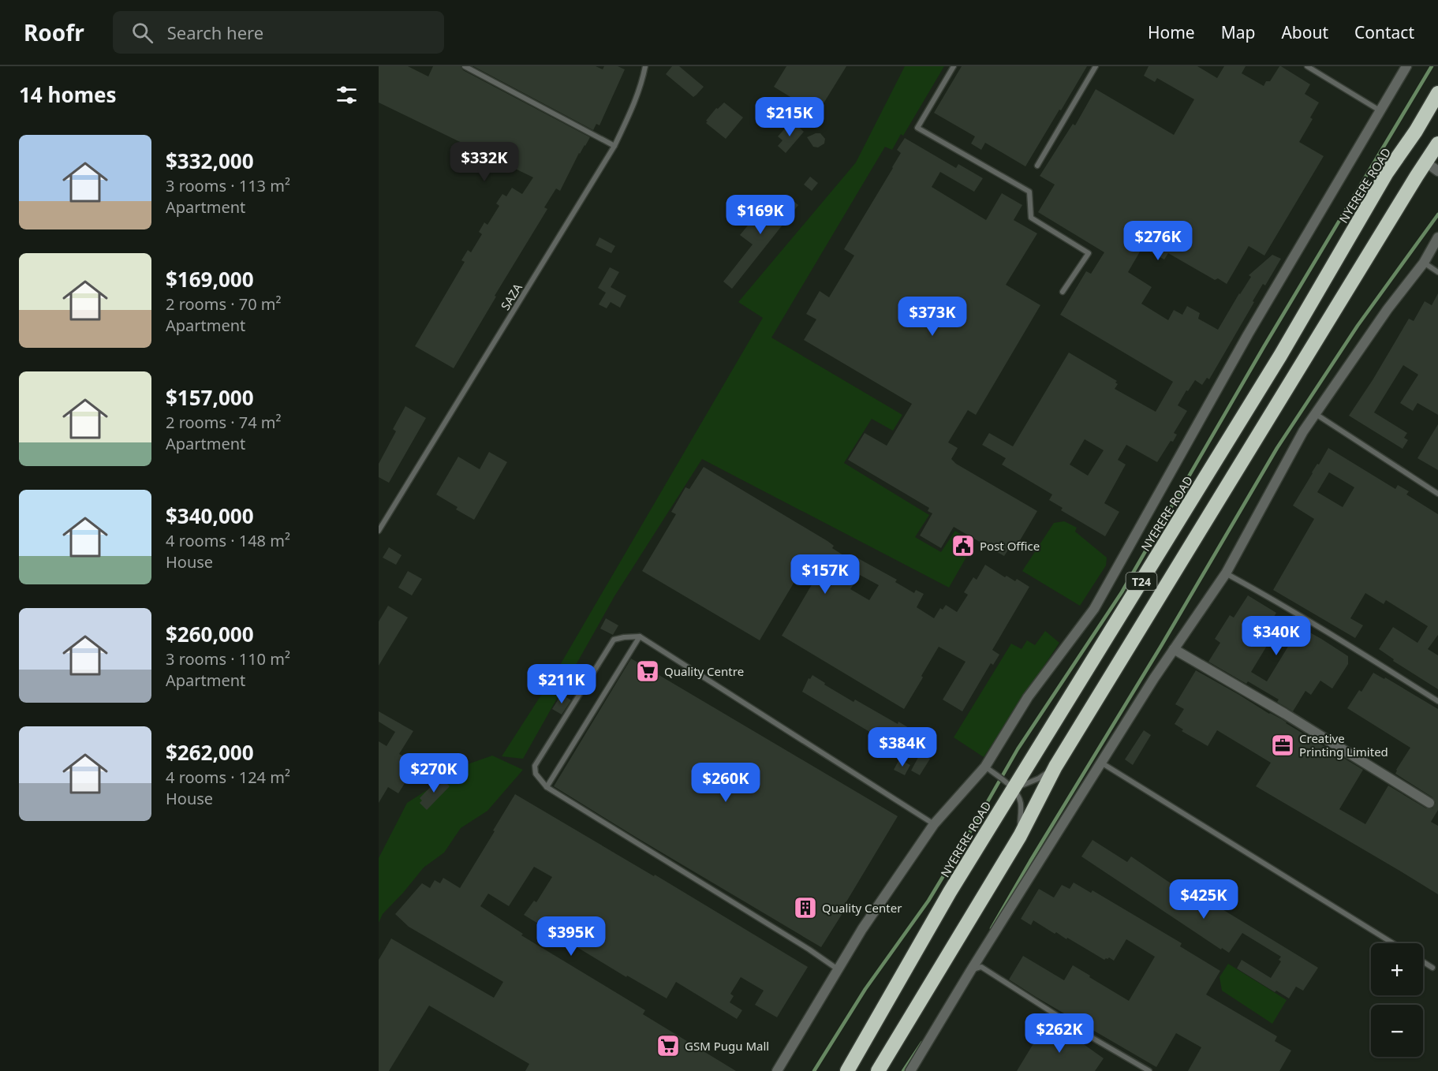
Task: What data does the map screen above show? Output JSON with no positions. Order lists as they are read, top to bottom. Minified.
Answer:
{"streets":{"highway":["NYERERE ROAD","T24"],"lane":["SAZA"]},"places":{"public building":["Post Office"],"supermarket":["Quality Centre","GSM Pugu Mall"],"office":["Creative Printing Limited"],"building":["Quality Center"]},"page":{"header":"Roofr","search":"Search here","nav":["Home","Map","About","Contact"],"heading":"14 homes","price":["$215K","$332K","$169K","$276K","$373K","$157K","$340K","$211K","$384K","$270K","$260K","$425K","$395K","$262K"],"list":[{"name":"$332,000","note":"3 rooms · 113 m² · Apartment"},{"name":"$169,000","note":"2 rooms · 70 m² · Apartment"},{"name":"$157,000","note":"2 rooms · 74 m² · Apartment"},{"name":"$340,000","note":"4 rooms · 148 m² · House"},{"name":"$260,000","note":"3 rooms · 110 m² · Apartment"},{"name":"$262,000","note":"4 rooms · 124 m² · House"}],"map_buttons":["+","−"]}}
